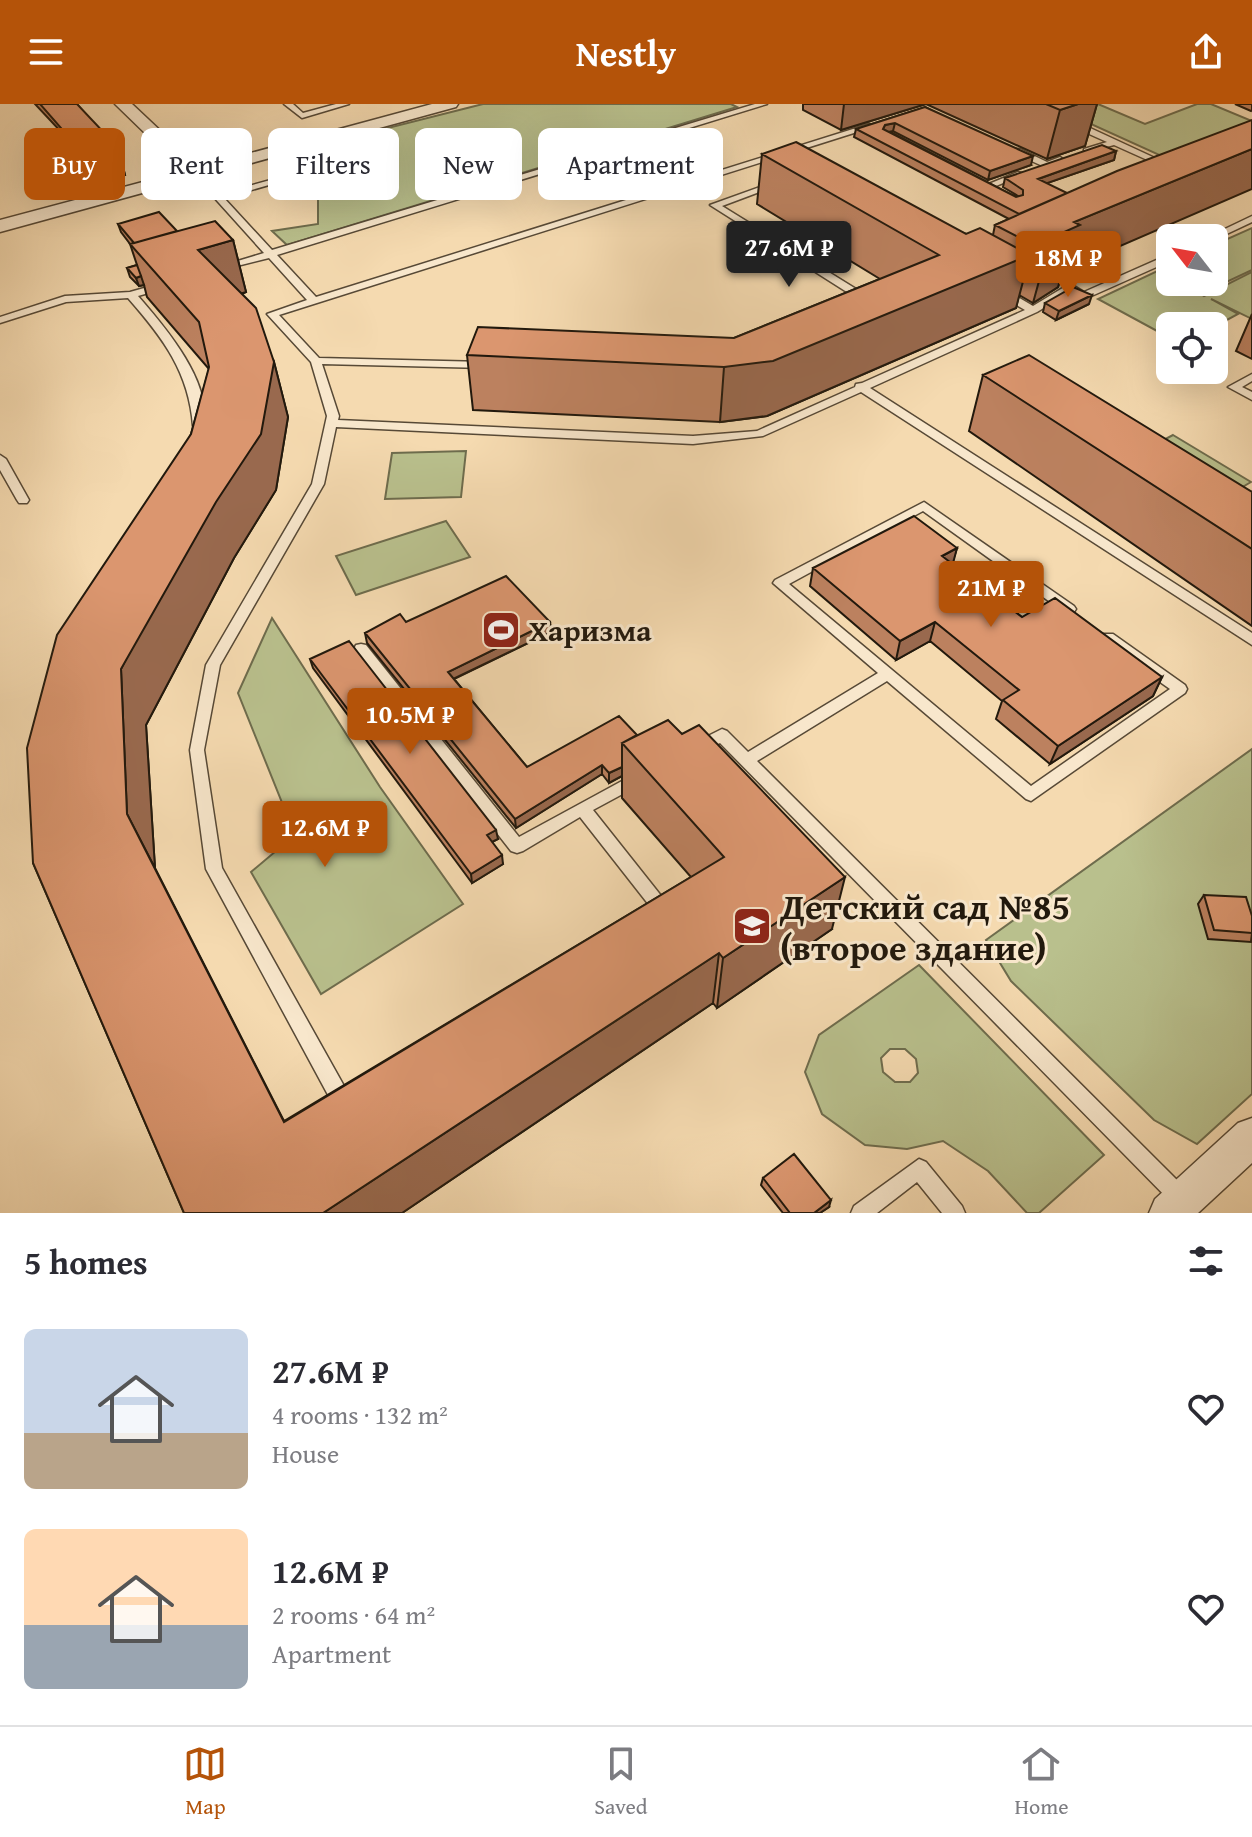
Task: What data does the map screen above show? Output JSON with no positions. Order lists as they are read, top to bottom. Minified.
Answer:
{"places":{"sports":["Харизма"],"school or university":["Детский сад №85 (второе здание)"]},"north":"top left","page":{"header":"Nestly","chip":["Buy","Rent","Filters","New","Apartment"],"price":["27.6M ₽","18M ₽","21M ₽","10.5M ₽","12.6M ₽"],"heading":"5 homes","list":[{"name":"27.6M ₽","note":"4 rooms · 132 m² · House"},{"name":"12.6M ₽","note":"2 rooms · 64 m² · Apartment"}],"tabs":["Map","Saved","Home"]}}
